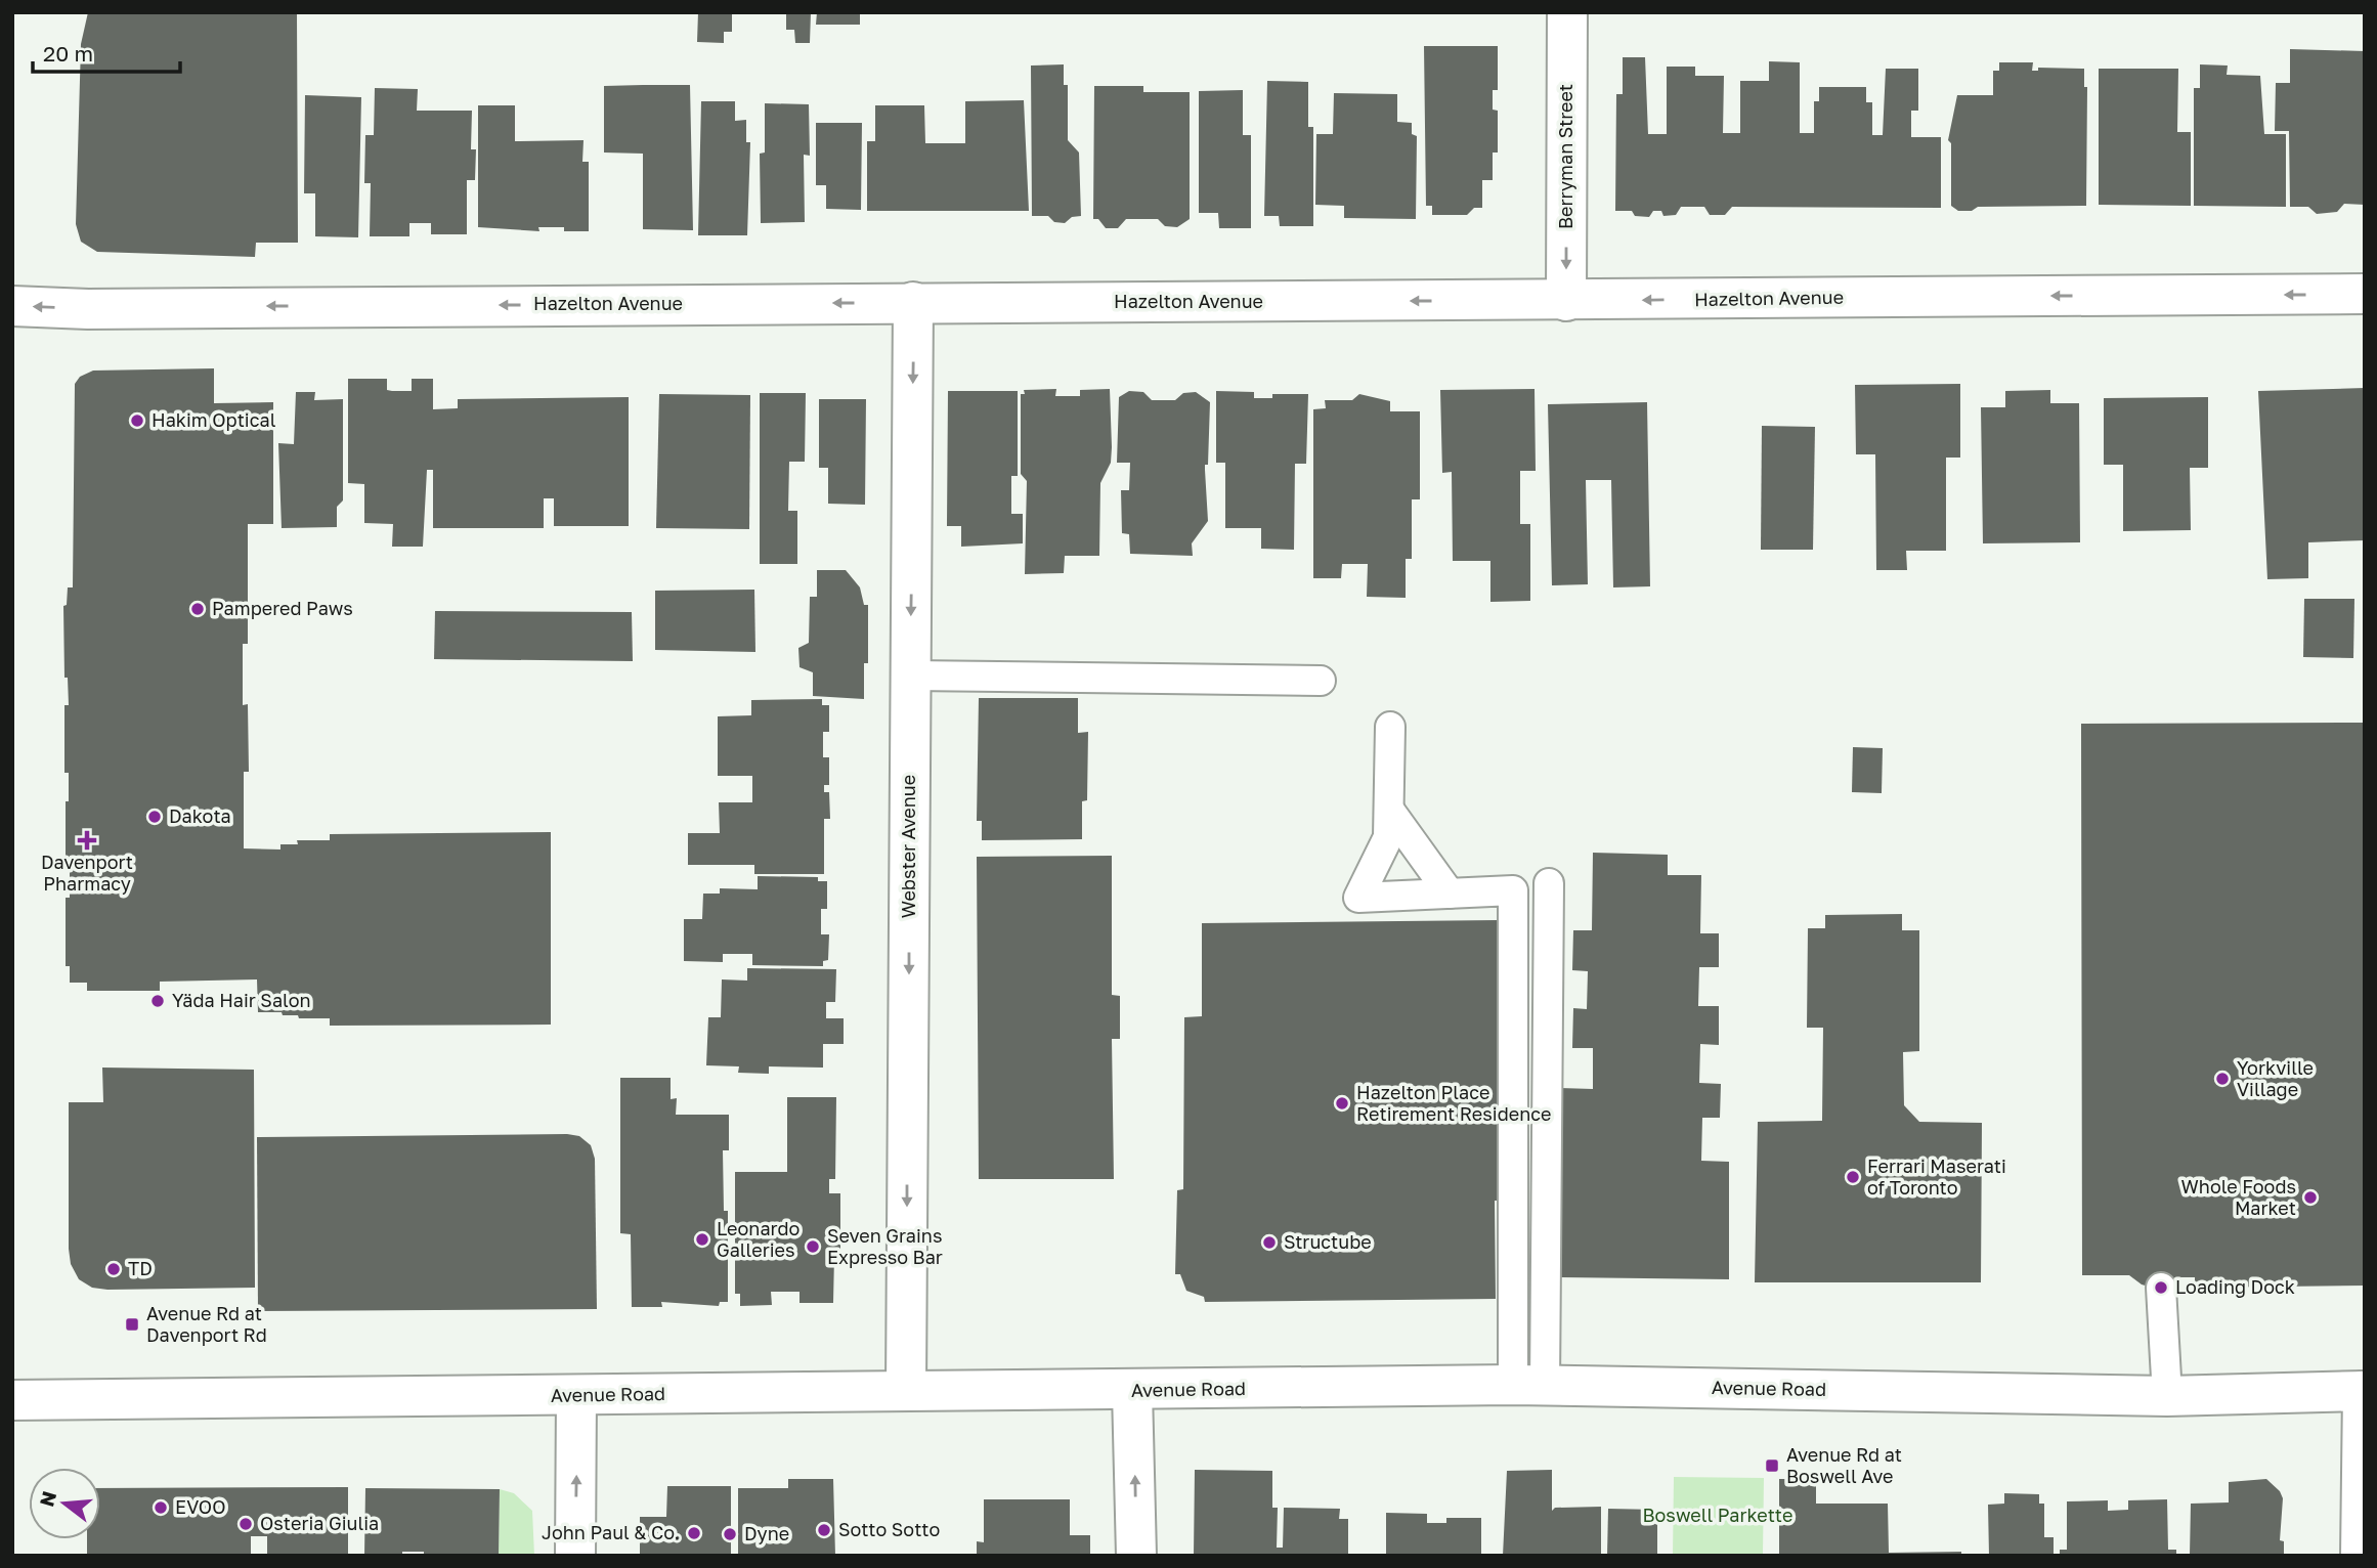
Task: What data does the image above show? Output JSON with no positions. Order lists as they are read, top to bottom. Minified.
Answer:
{"streets":{"street":["Berryman Street","Hazelton Avenue","Webster Avenue","Avenue Road"]},"crossings":[["Berryman Street","Hazelton Avenue"],["Hazelton Avenue","Webster Avenue"],["Webster Avenue","Avenue Road"]],"one_way":["Berryman Street","Hazelton Avenue","Webster Avenue"],"parks":["Boswell Parkette"],"places":{"other":["Hakim Optical","Pampered Paws","Dakota","Yäda Hair Salon","Yorkville Village","Hazelton Place Retirement Residence","Ferrari Maserati of Toronto","Whole Foods Market","Leonardo Galleries","Structube","Seven Grains Expresso Bar","TD","Loading Dock","EVOO","Osteria Giulia","Sotto Sotto","John Paul & Co.","Dyne"],"health":["Davenport Pharmacy"],"transit":["Avenue Rd at Davenport Rd","Avenue Rd at Boswell Ave"]},"scale_bar":"20 m","north":"left"}
